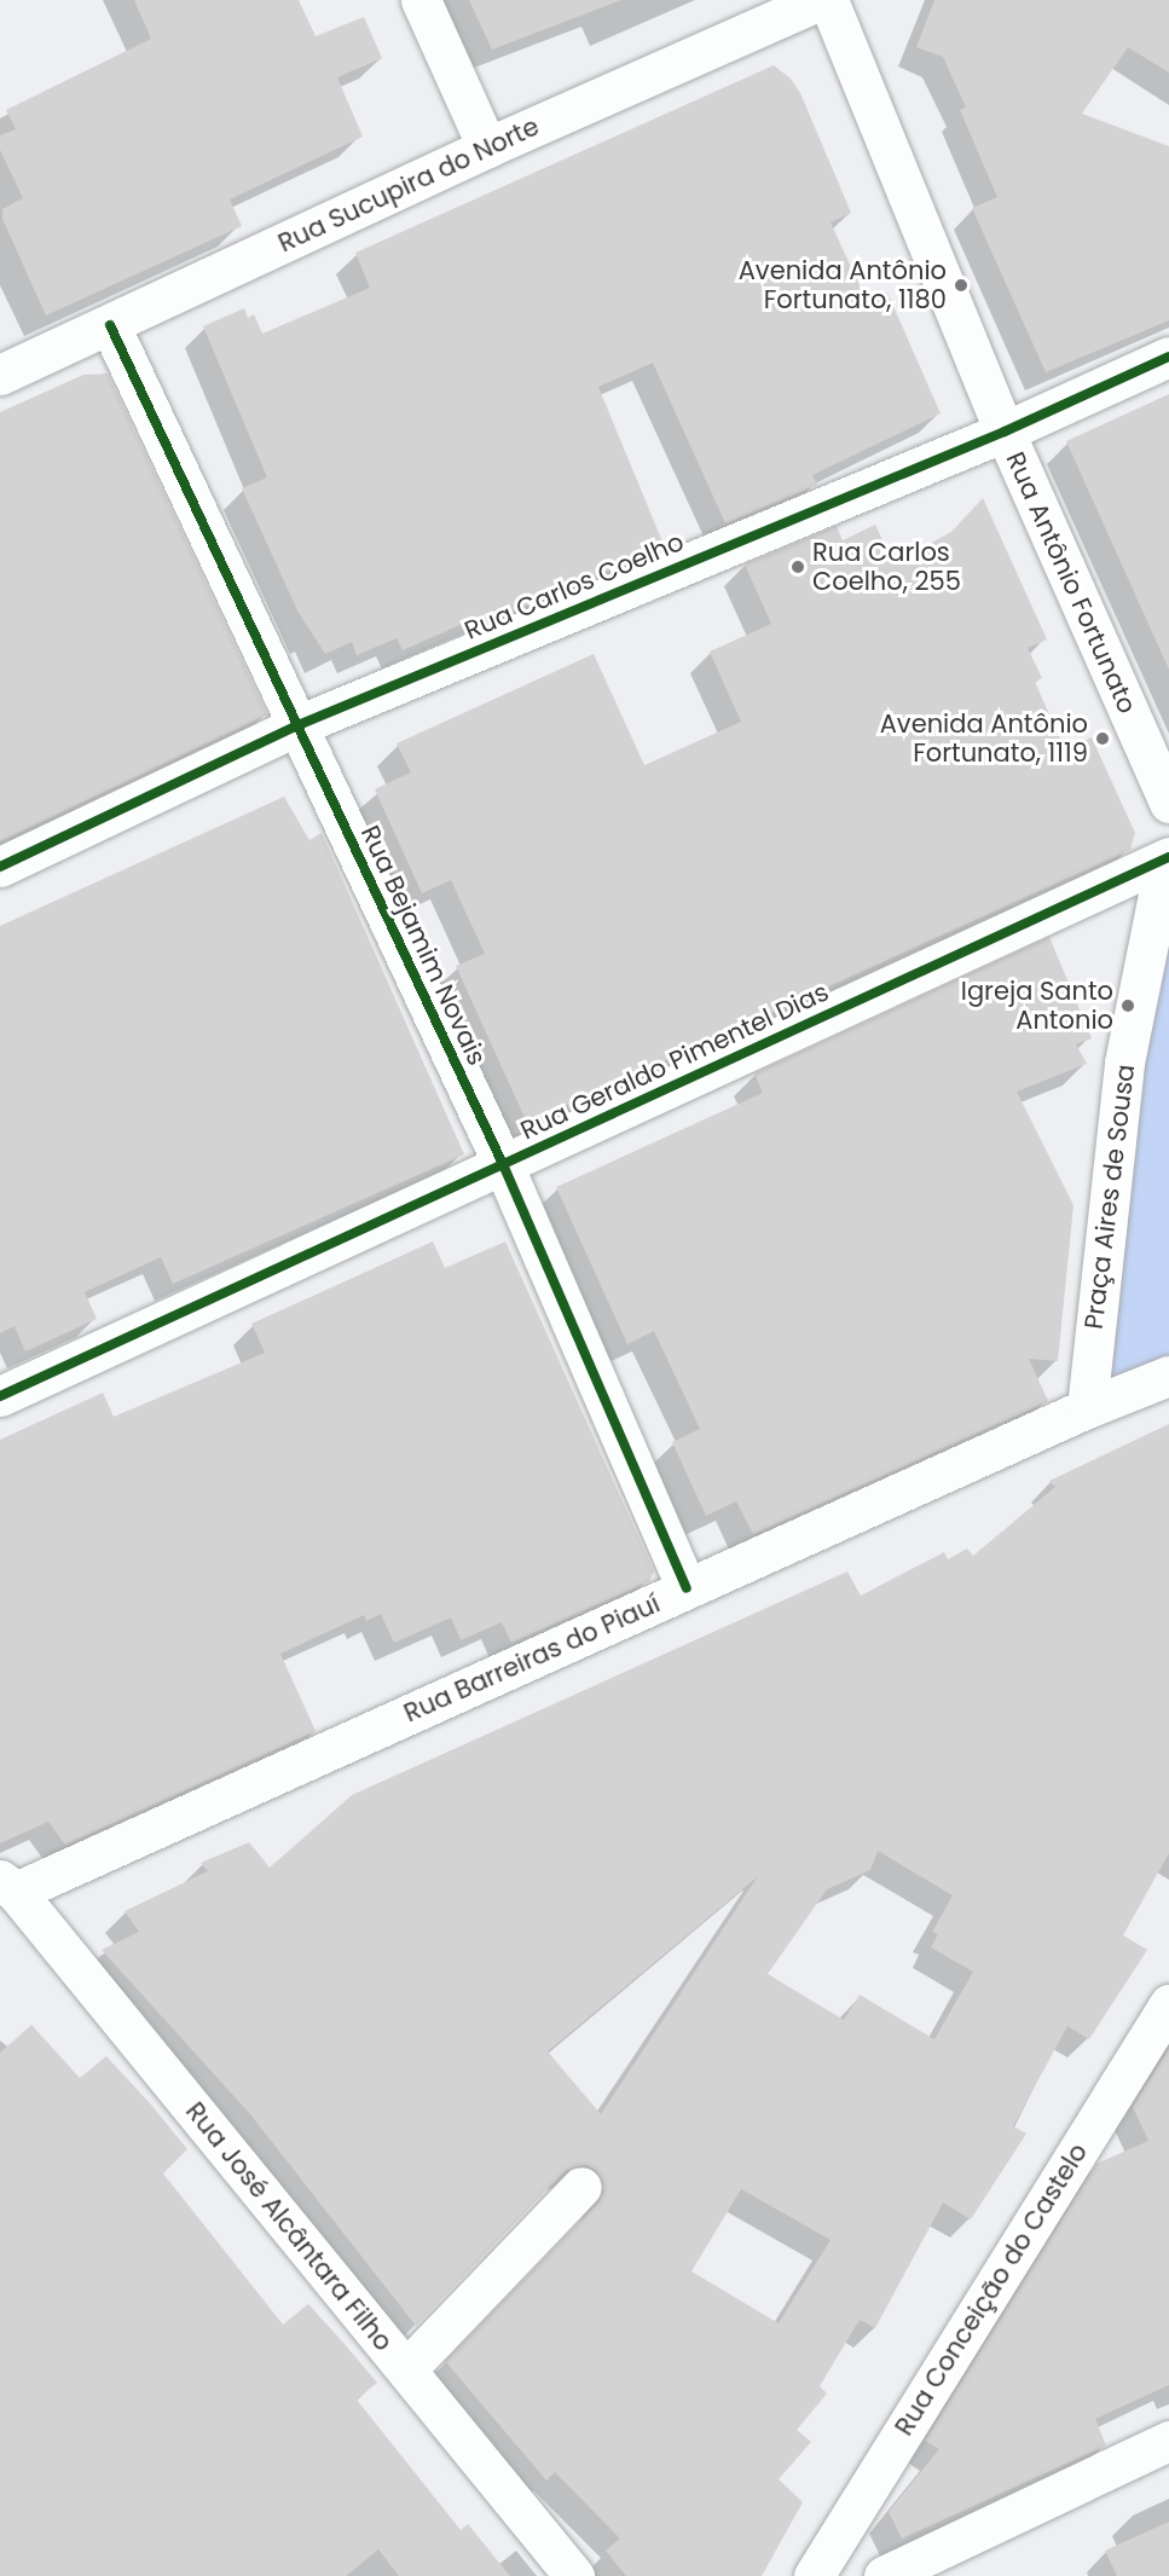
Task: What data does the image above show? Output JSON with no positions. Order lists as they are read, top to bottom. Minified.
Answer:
{"streets":{"street":["Rua Sucupira do Norte","Rua Antônio Fortunato","Rua Carlos Coelho","Rua Bejamim Novais","Rua Geraldo Pimentel Dias","Praça Aires de Sousa","Rua Barreiras do Piauí","Rua José Alcântara Filho","Rua Conceição do Castelo"]},"crossings":[["Rua Sucupira do Norte","Rua Bejamim Novais"],["Rua Antônio Fortunato","Rua Carlos Coelho"],["Rua Carlos Coelho","Rua Bejamim Novais"],["Rua Bejamim Novais","Rua Geraldo Pimentel Dias"],["Rua Bejamim Novais","Rua Barreiras do Piauí"],["Rua Geraldo Pimentel Dias","Praça Aires de Sousa"],["Praça Aires de Sousa","Rua Barreiras do Piauí"],["Rua Barreiras do Piauí","Rua José Alcântara Filho"]],"places":["Avenida Antônio Fortunato, 1180","Rua Carlos Coelho, 255","Avenida Antônio Fortunato, 1119","Igreja Santo Antonio"]}
